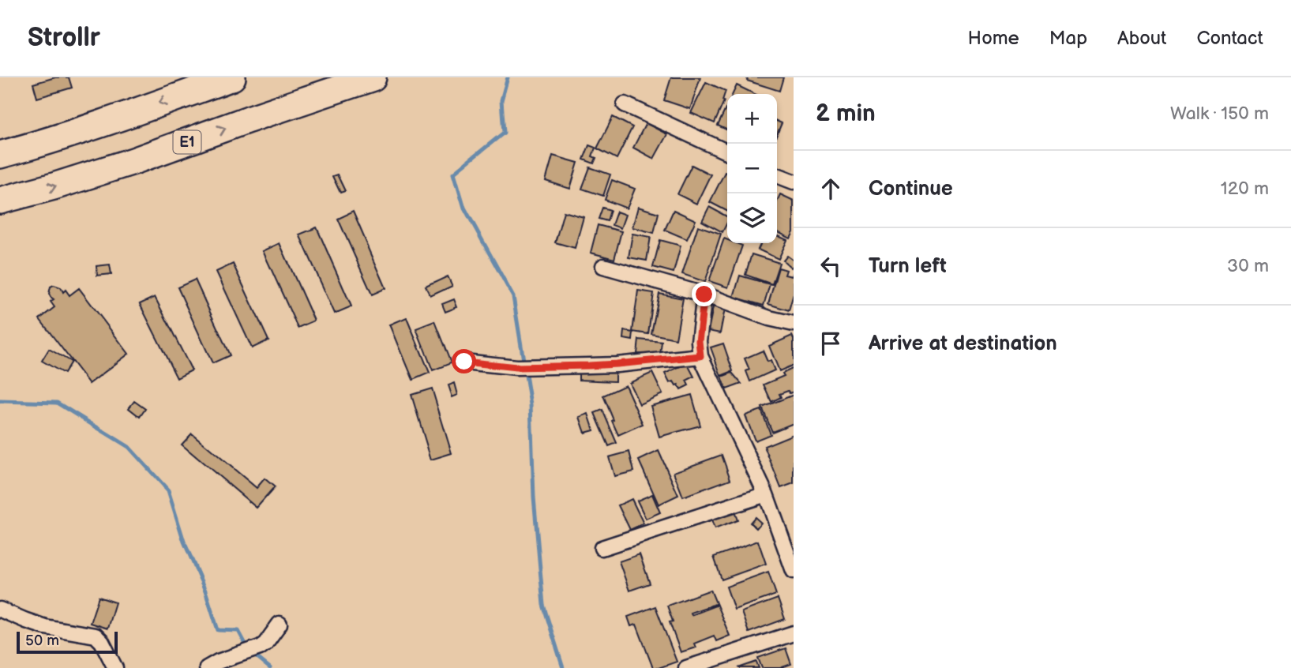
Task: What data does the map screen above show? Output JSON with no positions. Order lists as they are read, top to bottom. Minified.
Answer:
{"streets":{"highway":["E1"]},"scale_bar":"50 m","page":{"header":"Strollr","nav":["Home","Map","About","Contact"],"heading":["2 min","Walk · 150 m"],"map_buttons":["+","−"],"list":[["Continue","120 m"],["Turn left","30 m"],"Arrive at destination"],"scale":"50 m"}}
